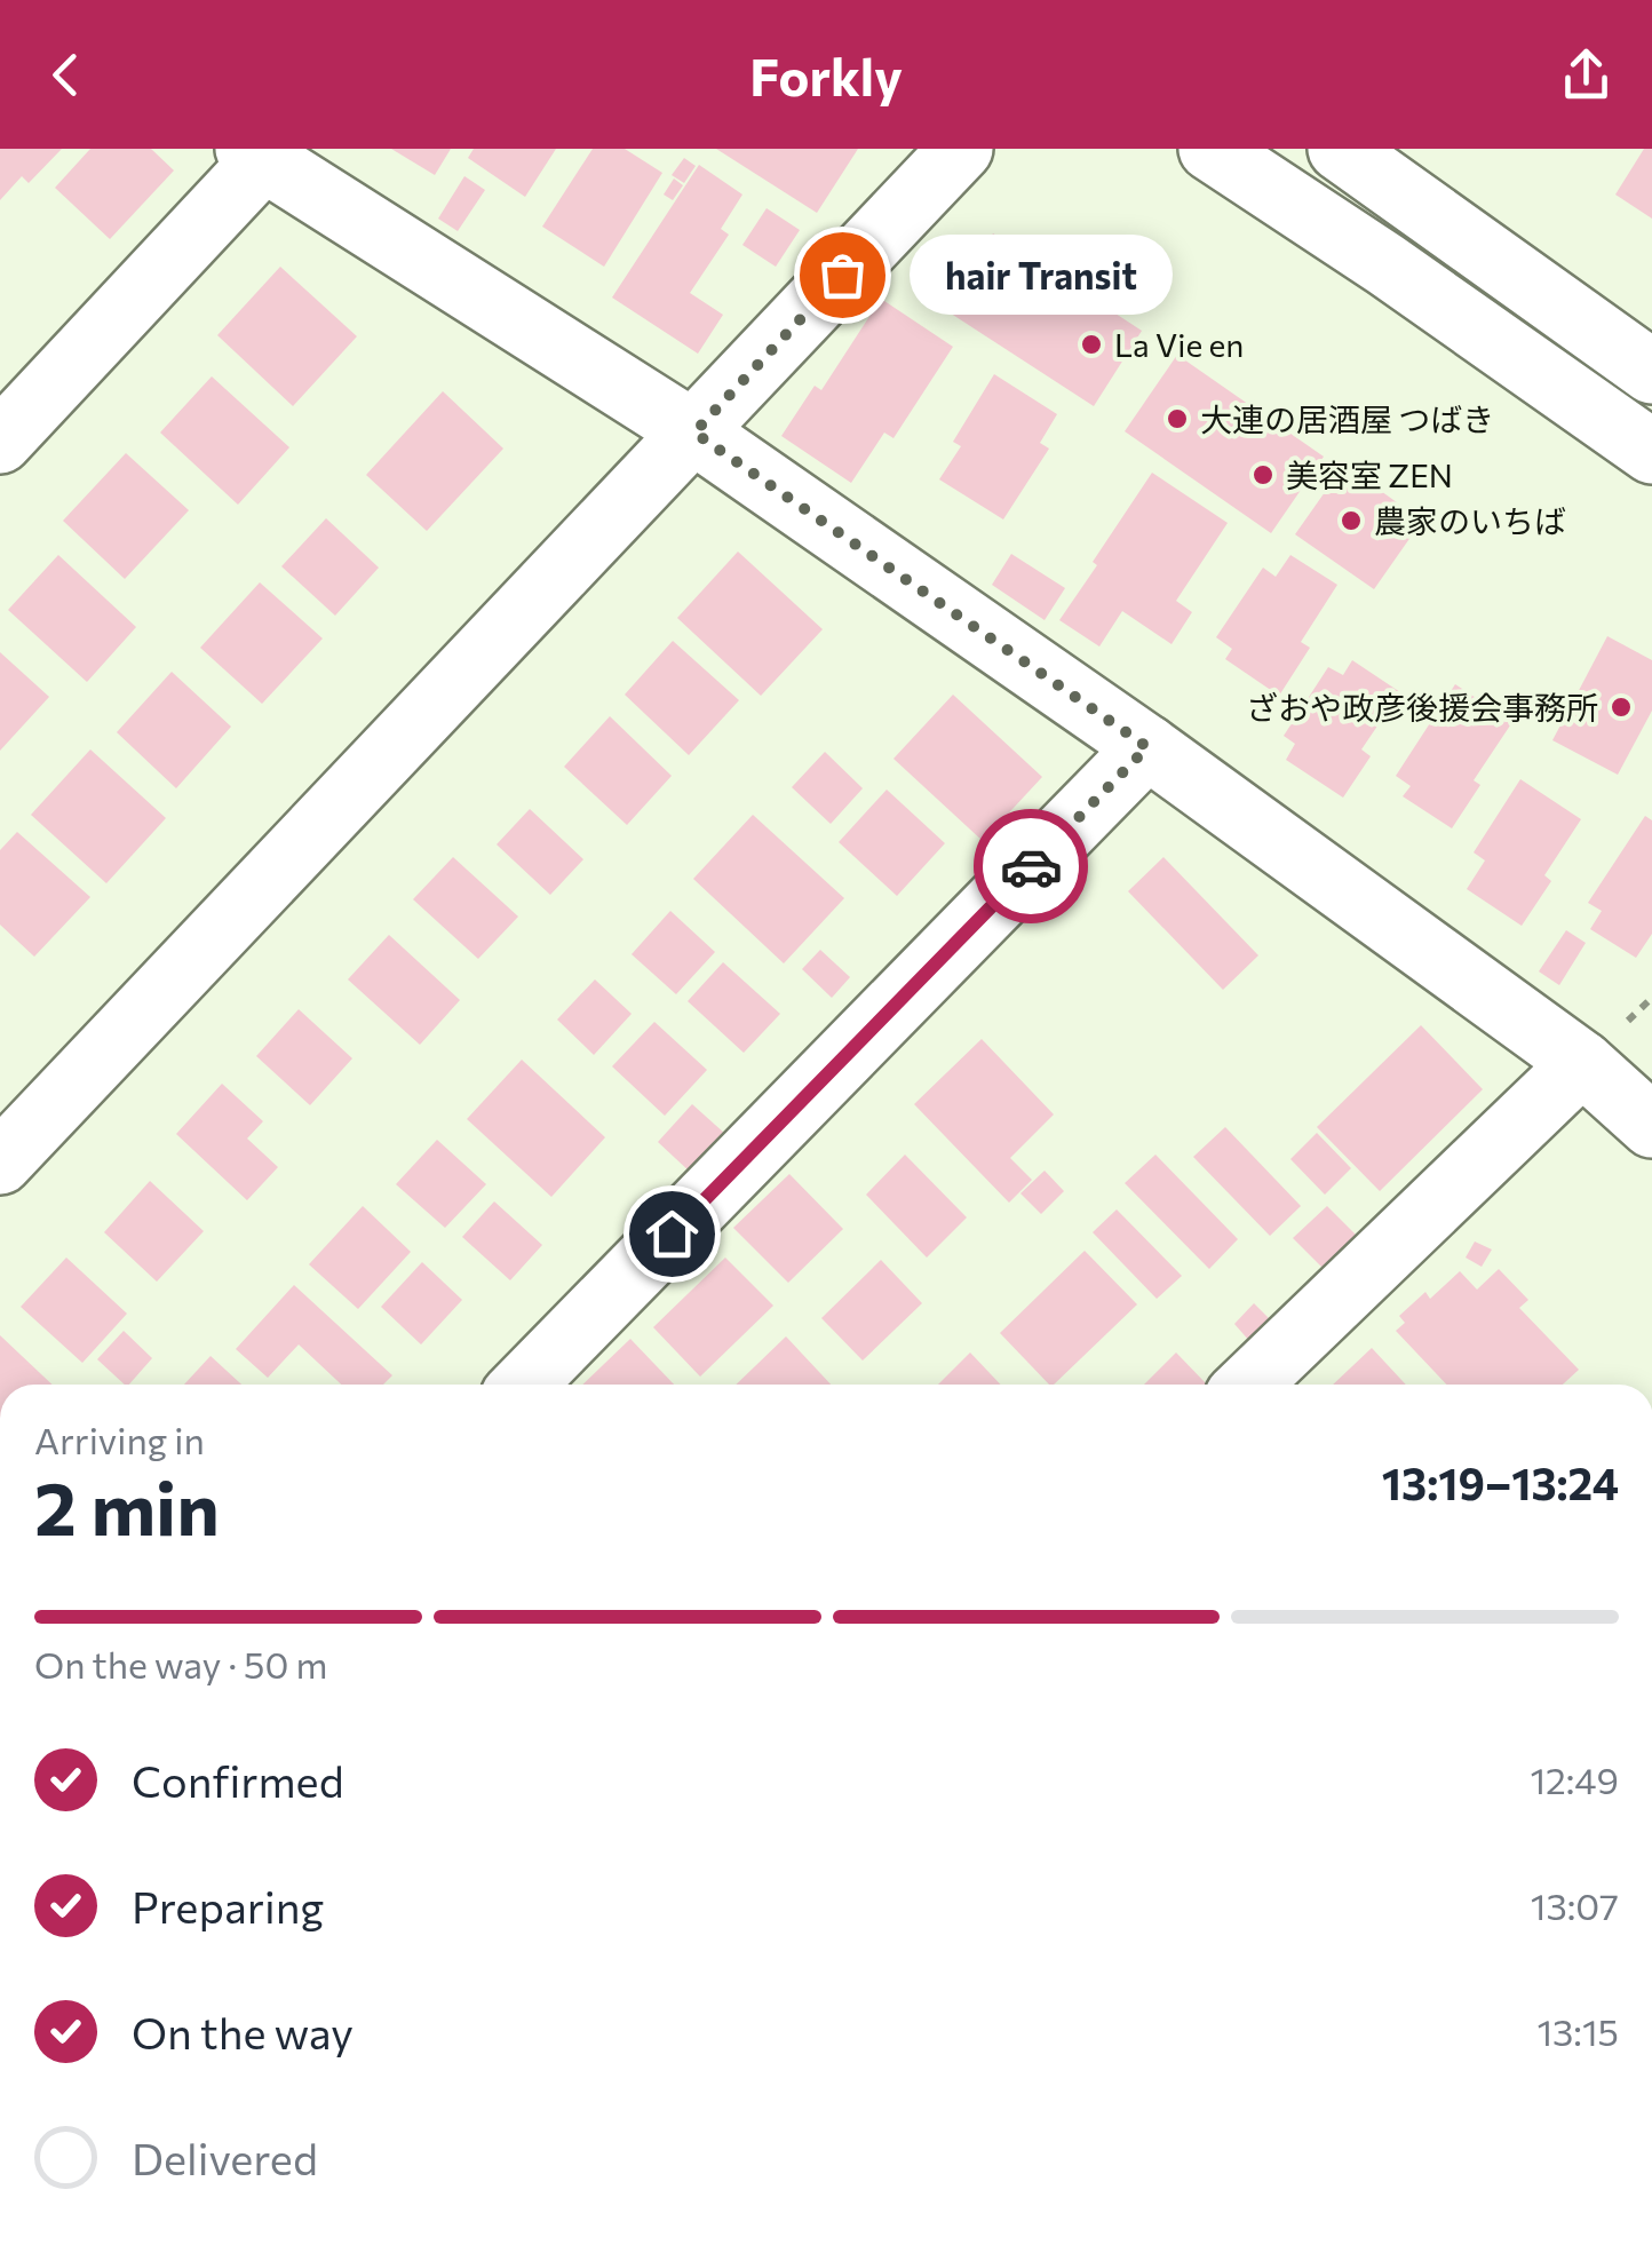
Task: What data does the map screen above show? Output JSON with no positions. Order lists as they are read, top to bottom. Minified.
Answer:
{"places":["hair Transit","La Vie en","大連の居酒屋 つばき","美容室 ZEN","農家のいちば","ざおや政彦後援会事務所"],"page":{"header":"Forkly","bubble":"hair Transit","heading":["2 min","Arriving in","13:19–13:24"],"bar":"On the way · 50 m","list":[["Confirmed","12:49"],["Preparing","13:07"],["On the way","13:15"],"Delivered"]}}
